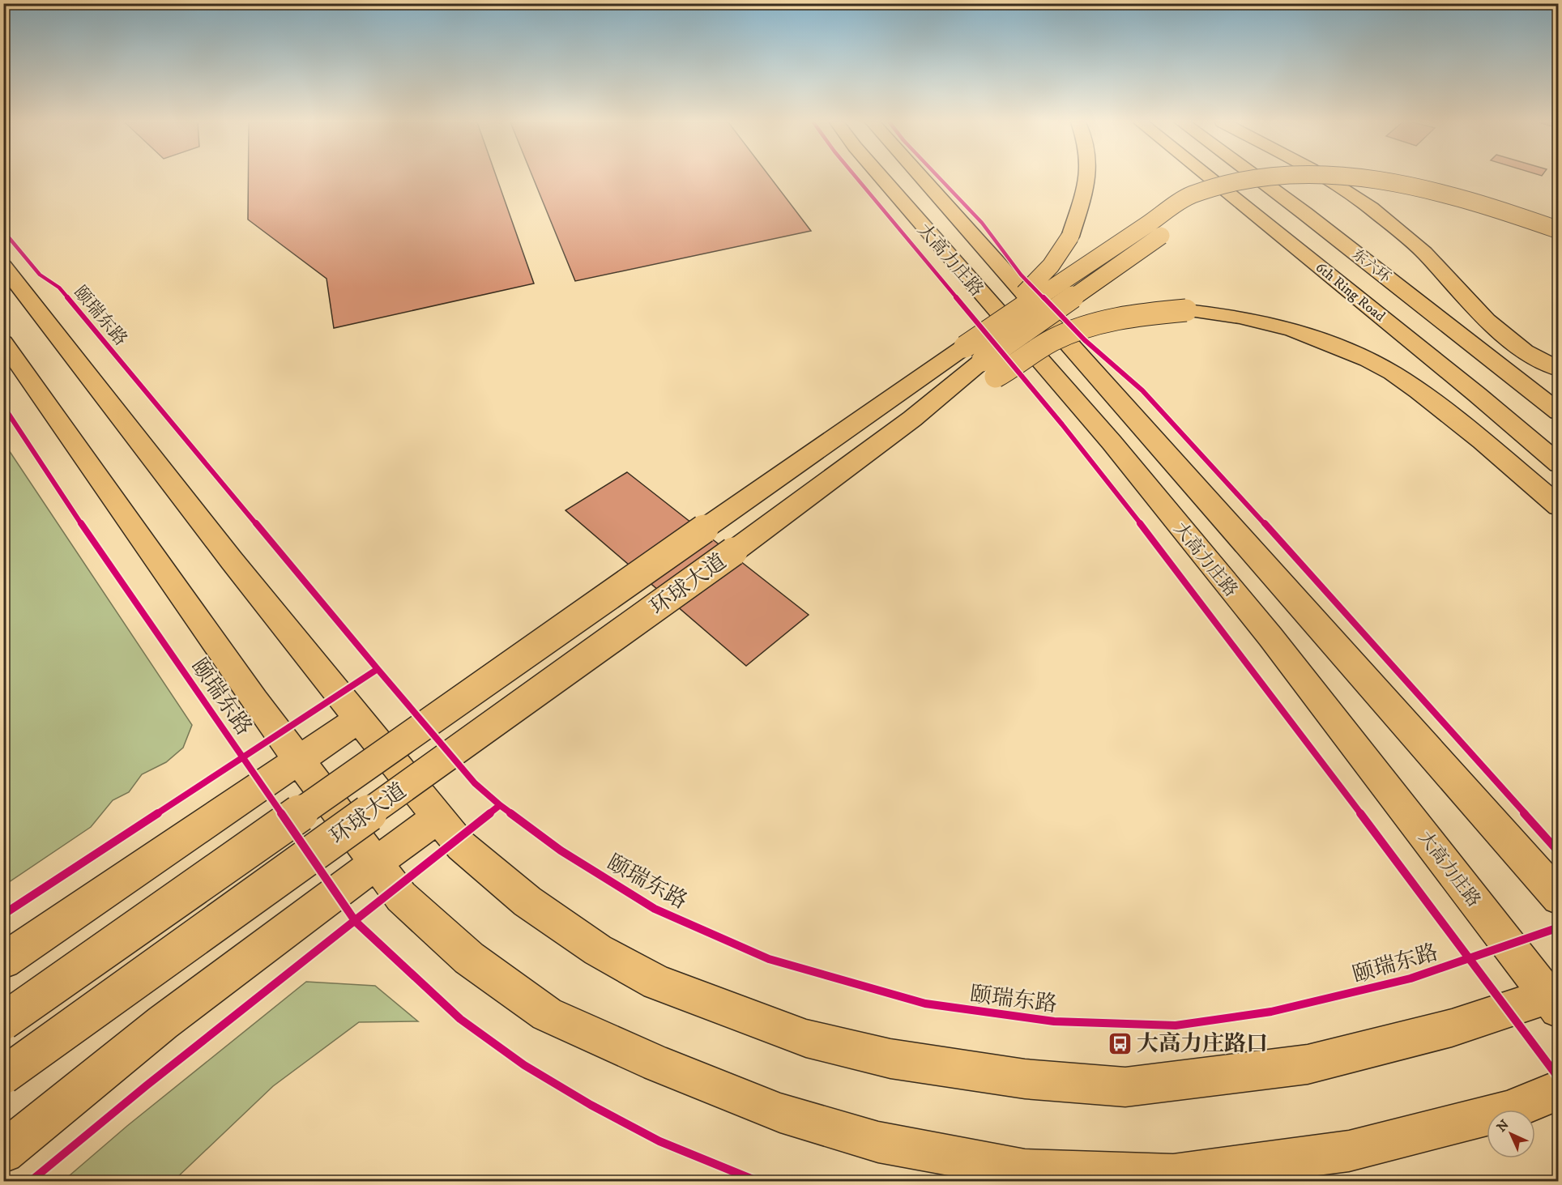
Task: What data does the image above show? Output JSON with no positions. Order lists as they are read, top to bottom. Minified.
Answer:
{"streets":{"main road":["大高力庄路","东六环","6th Ring Road","颐瑞东路","环球大道"]},"places":{"bus stop":["大高力庄路口"]},"north":"top left"}
